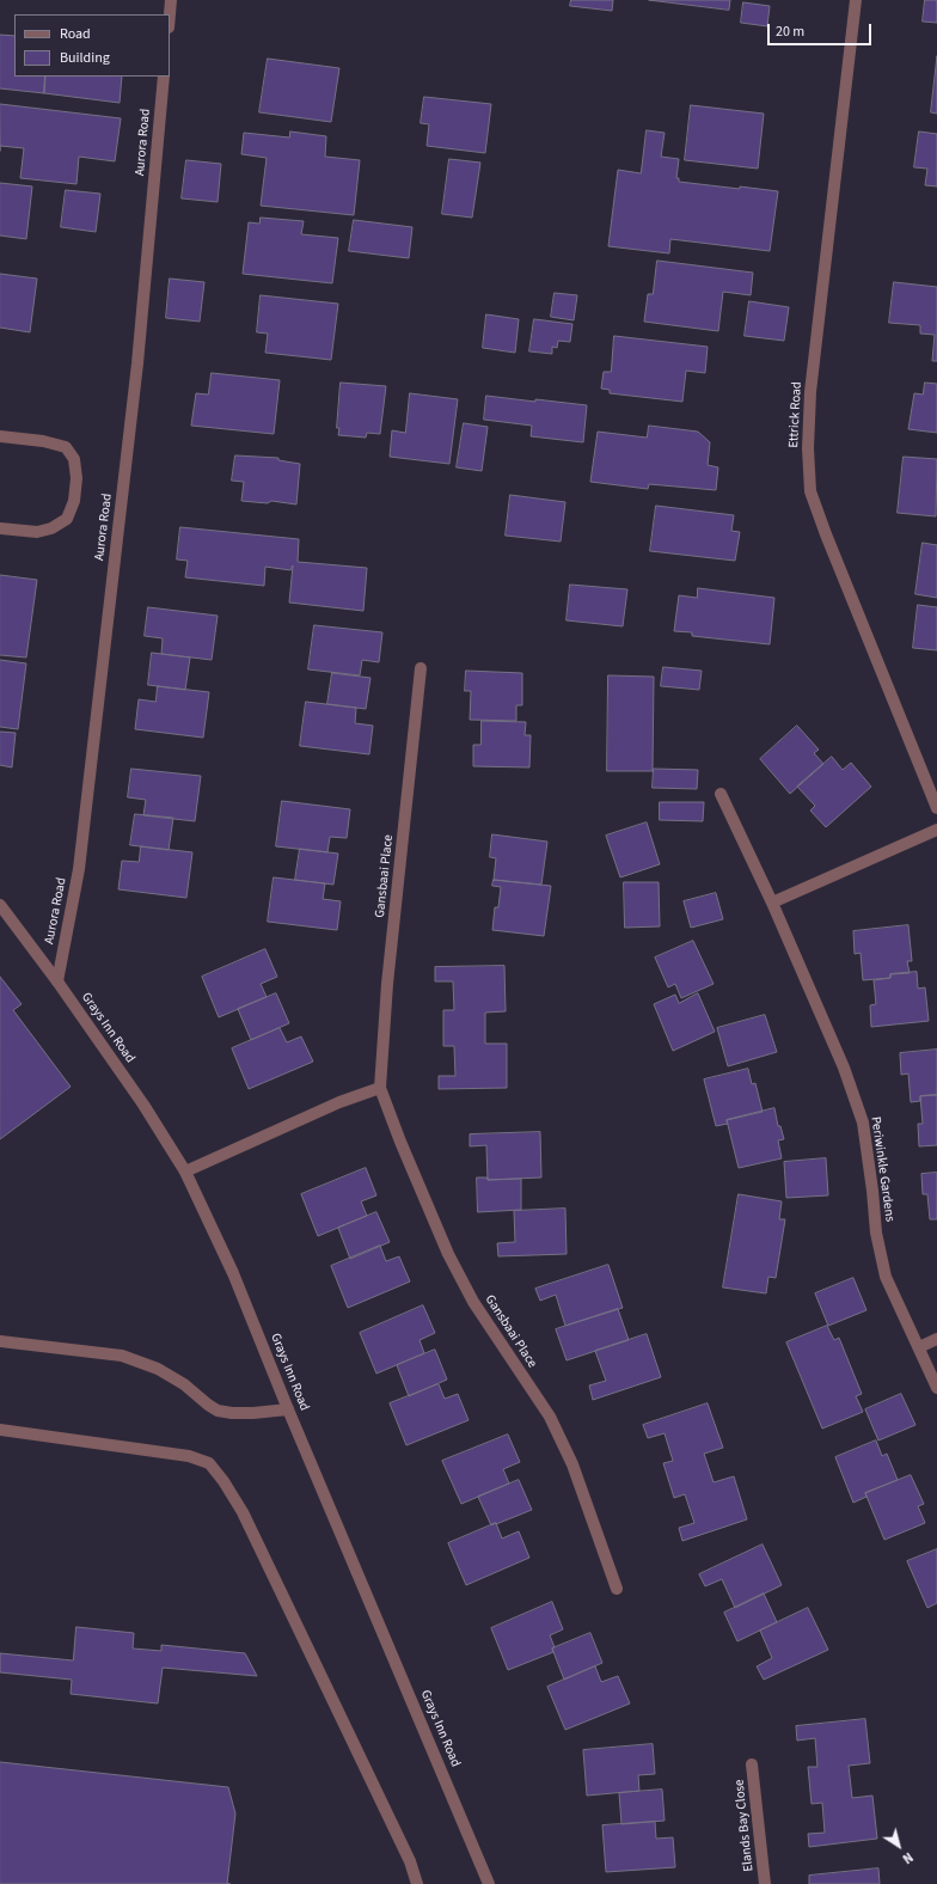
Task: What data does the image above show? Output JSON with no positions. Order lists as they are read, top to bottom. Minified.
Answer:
{"streets":{"street":["Aurora Road","Ettrick Road","Gansbaai Place","Grays Inn Road","Periwinkle Gardens","Elands Bay Close"]},"crossings":[["Aurora Road","Grays Inn Road"]],"legend":["Road","Building"],"scale_bar":"20 m","north":"bottom right"}
